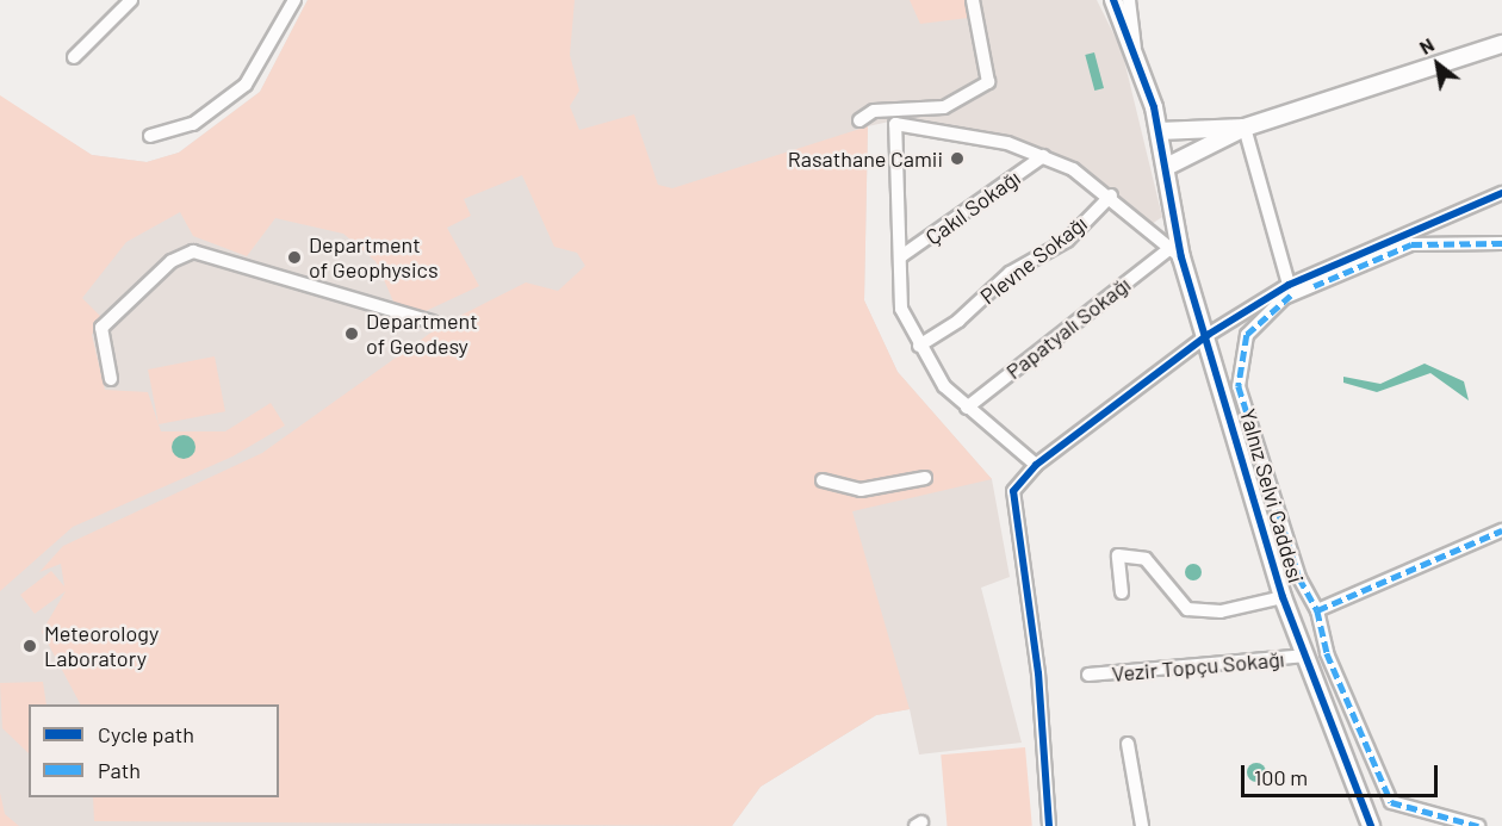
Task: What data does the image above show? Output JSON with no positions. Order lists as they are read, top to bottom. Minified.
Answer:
{"streets":{"street":["Çakıl Sokağı","Plevne Sokağı","Papatyalı Sokağı","Yalnız Selvi Caddesi","Vezir Topçu Sokağı"]},"crossings":[["Papatyalı Sokağı","Yalnız Selvi Caddesi"],["Yalnız Selvi Caddesi","Vezir Topçu Sokağı"]],"places":["Rasathane Camii","Department of Geophysics","Department of Geodesy","Meteorology Laboratory"],"legend":["Cycle path","Path"],"scale_bar":"100 m","north":"top left"}
